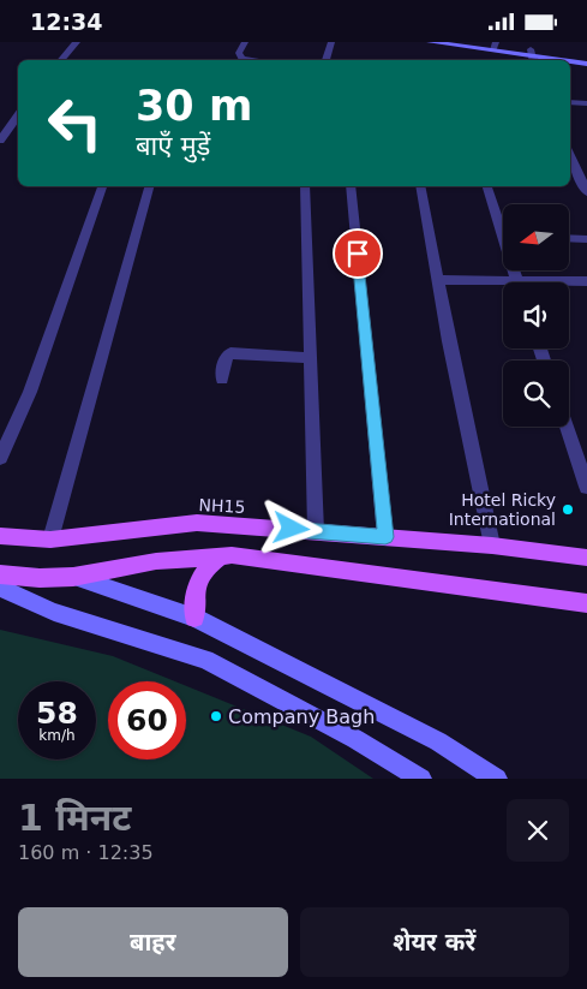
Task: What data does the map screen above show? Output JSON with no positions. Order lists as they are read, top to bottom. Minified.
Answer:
{"streets":{"main road":["NH15"]},"places":["Hotel Ricky International","Company Bagh"],"north":"left","page":{"status":"12:34","turn":["30 m","बाएँ मुड़ें"],"speed":"58 km/h","limit":"60","heading":["1 मिनट","160 m · 12:35"],"buttons":["बाहर","शेयर करें"]}}
